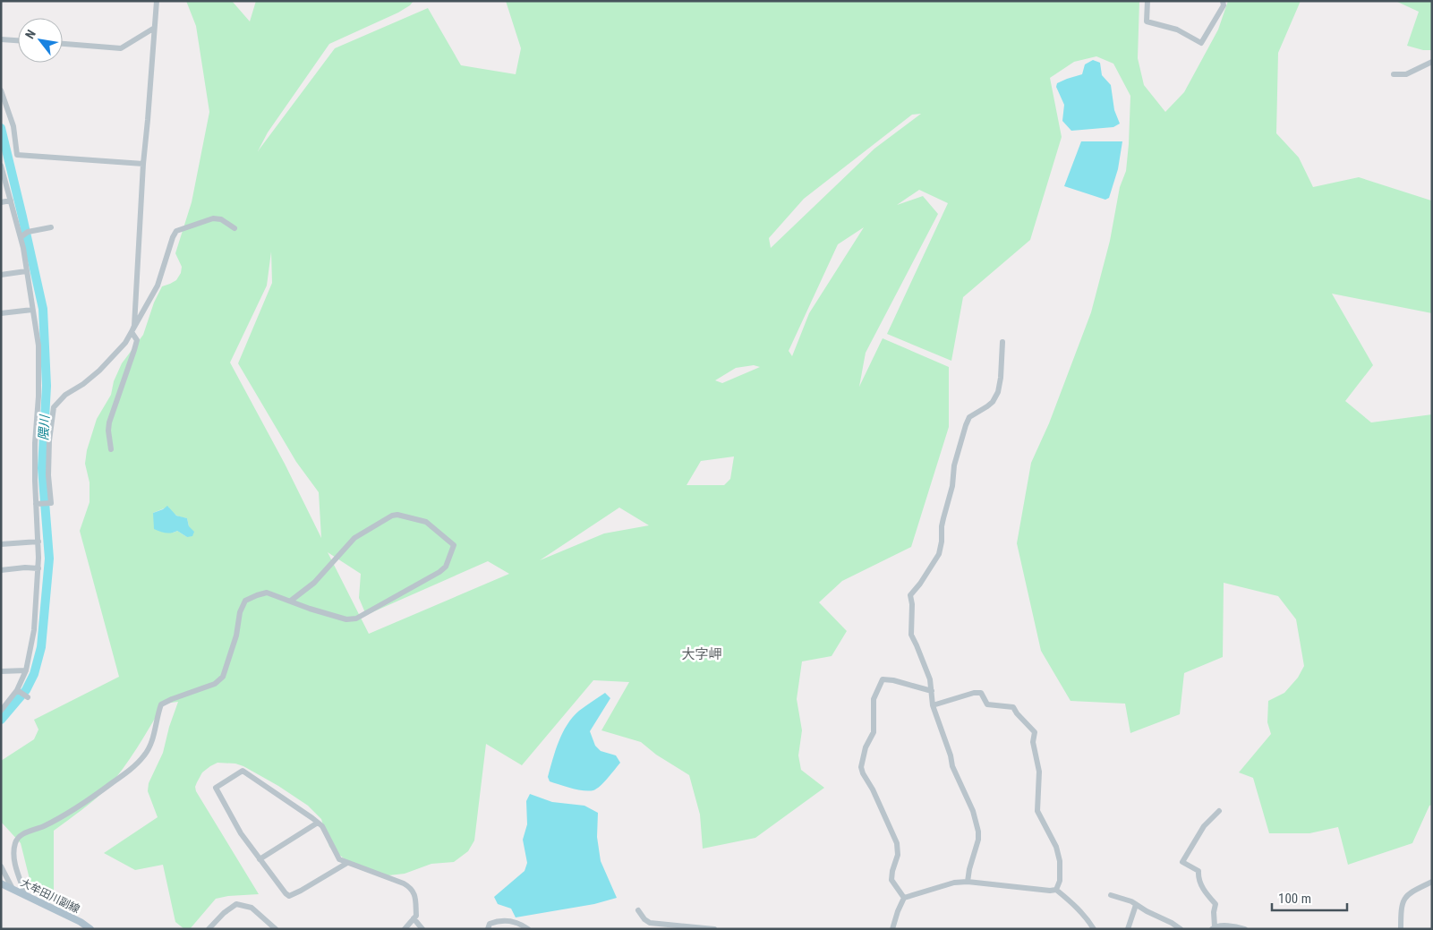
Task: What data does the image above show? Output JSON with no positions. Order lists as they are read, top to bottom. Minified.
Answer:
{"streets":{"main road":["大牟田川副線"]},"districts":["大字岬"],"water":["隈川"],"scale_bar":"100 m","north":"top left"}
